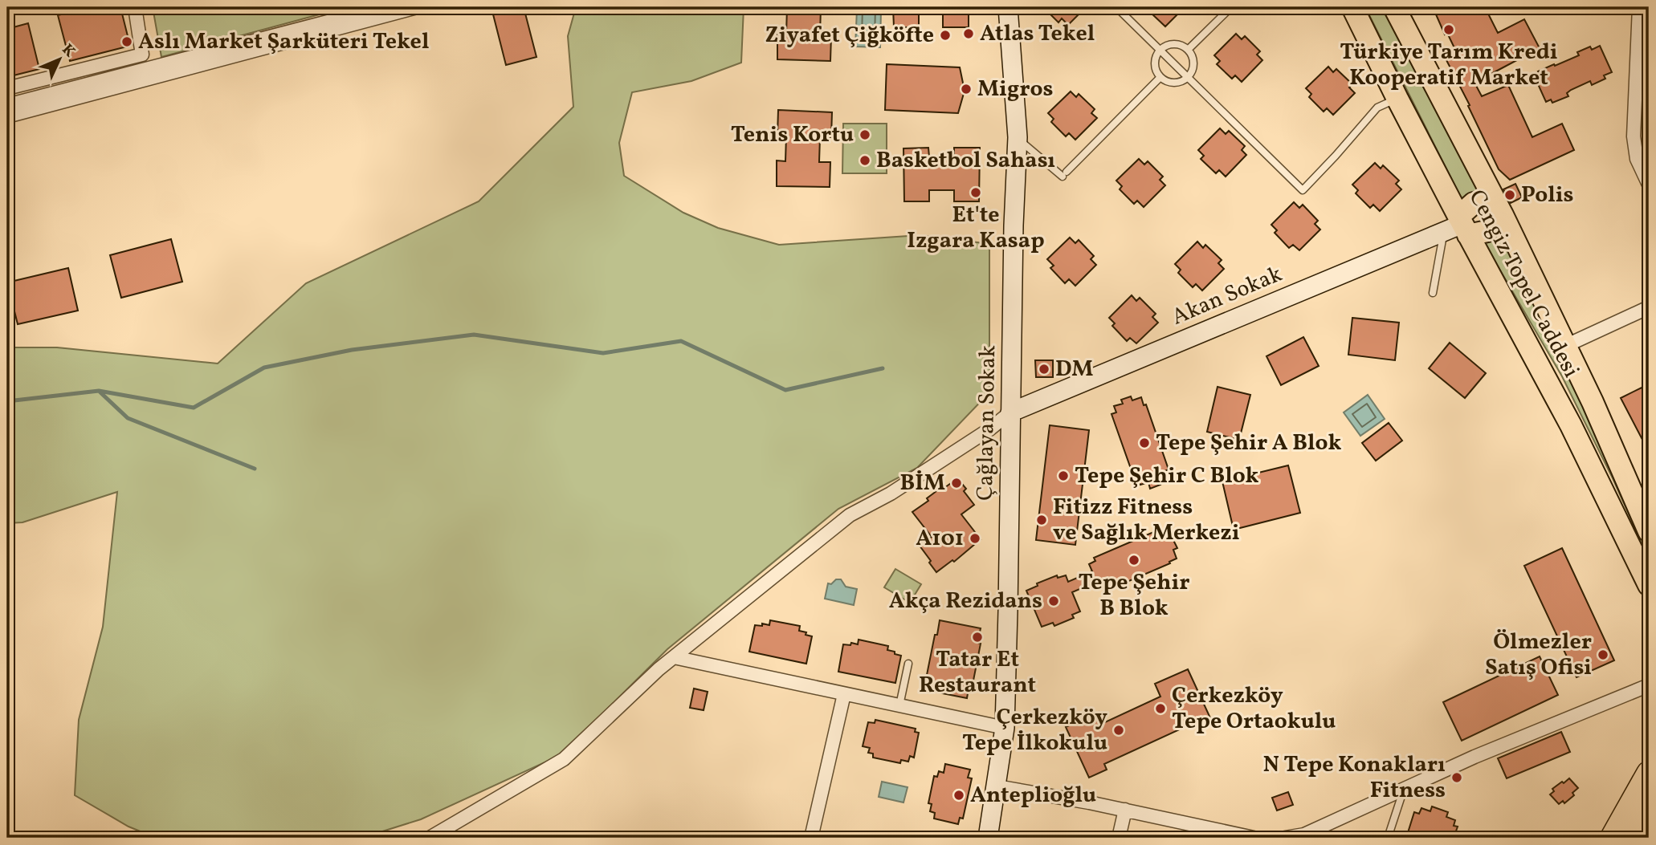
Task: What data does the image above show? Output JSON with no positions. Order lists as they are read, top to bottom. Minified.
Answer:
{"streets":{"main road":["Cengiz Topel Caddesi"],"street":["Akan Sokak","Çağlayan Sokak"]},"crossings":[["Cengiz Topel Caddesi","Akan Sokak"],["Akan Sokak","Çağlayan Sokak"]],"places":["Türkiye Tarım Kredi Kooperatif Market","Atlas Tekel","Ziyafet Çiğköfte","Aslı Market Şarküteri Tekel","Migros","Tenis Kortu","Basketbol Sahası","Et'te Izgara Kasap","Polis","DM","Tepe Şehir A Blok","Tepe Şehir C Blok","BİM","Fitizz Fitness ve Sağlık Merkezi","A101","Tepe Şehir B Blok","Akça Rezidans","Tatar Et Restaurant","Ölmezler Satış Ofisi","Çerkezköy Tepe Ortaokulu","Çerkezköy Tepe İlkokulu","N Tepe Konakları Fitness","Anteplioğlu"],"north":"top right"}
